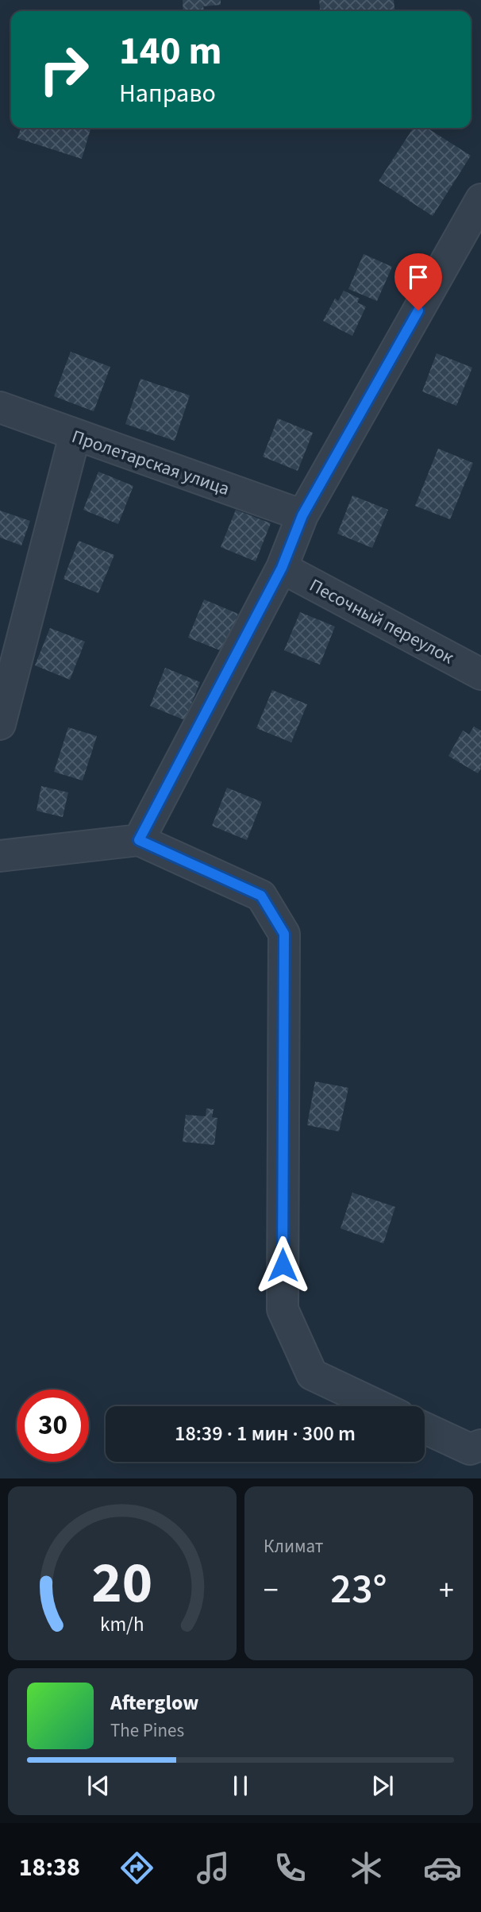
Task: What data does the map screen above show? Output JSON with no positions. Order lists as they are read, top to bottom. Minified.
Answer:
{"streets":{"street":["Пролетарская улица","Песочный переулок"]},"page":{"turn":["140 m","Направо"],"limit":"30","trip":"18:39 · 1 мин · 300 m","tile":"Климат","heat":["−","23°","+"],"song":["Afterglow","The Pines"],"tabs":"18:38","gauge":["20","km/h"]}}
